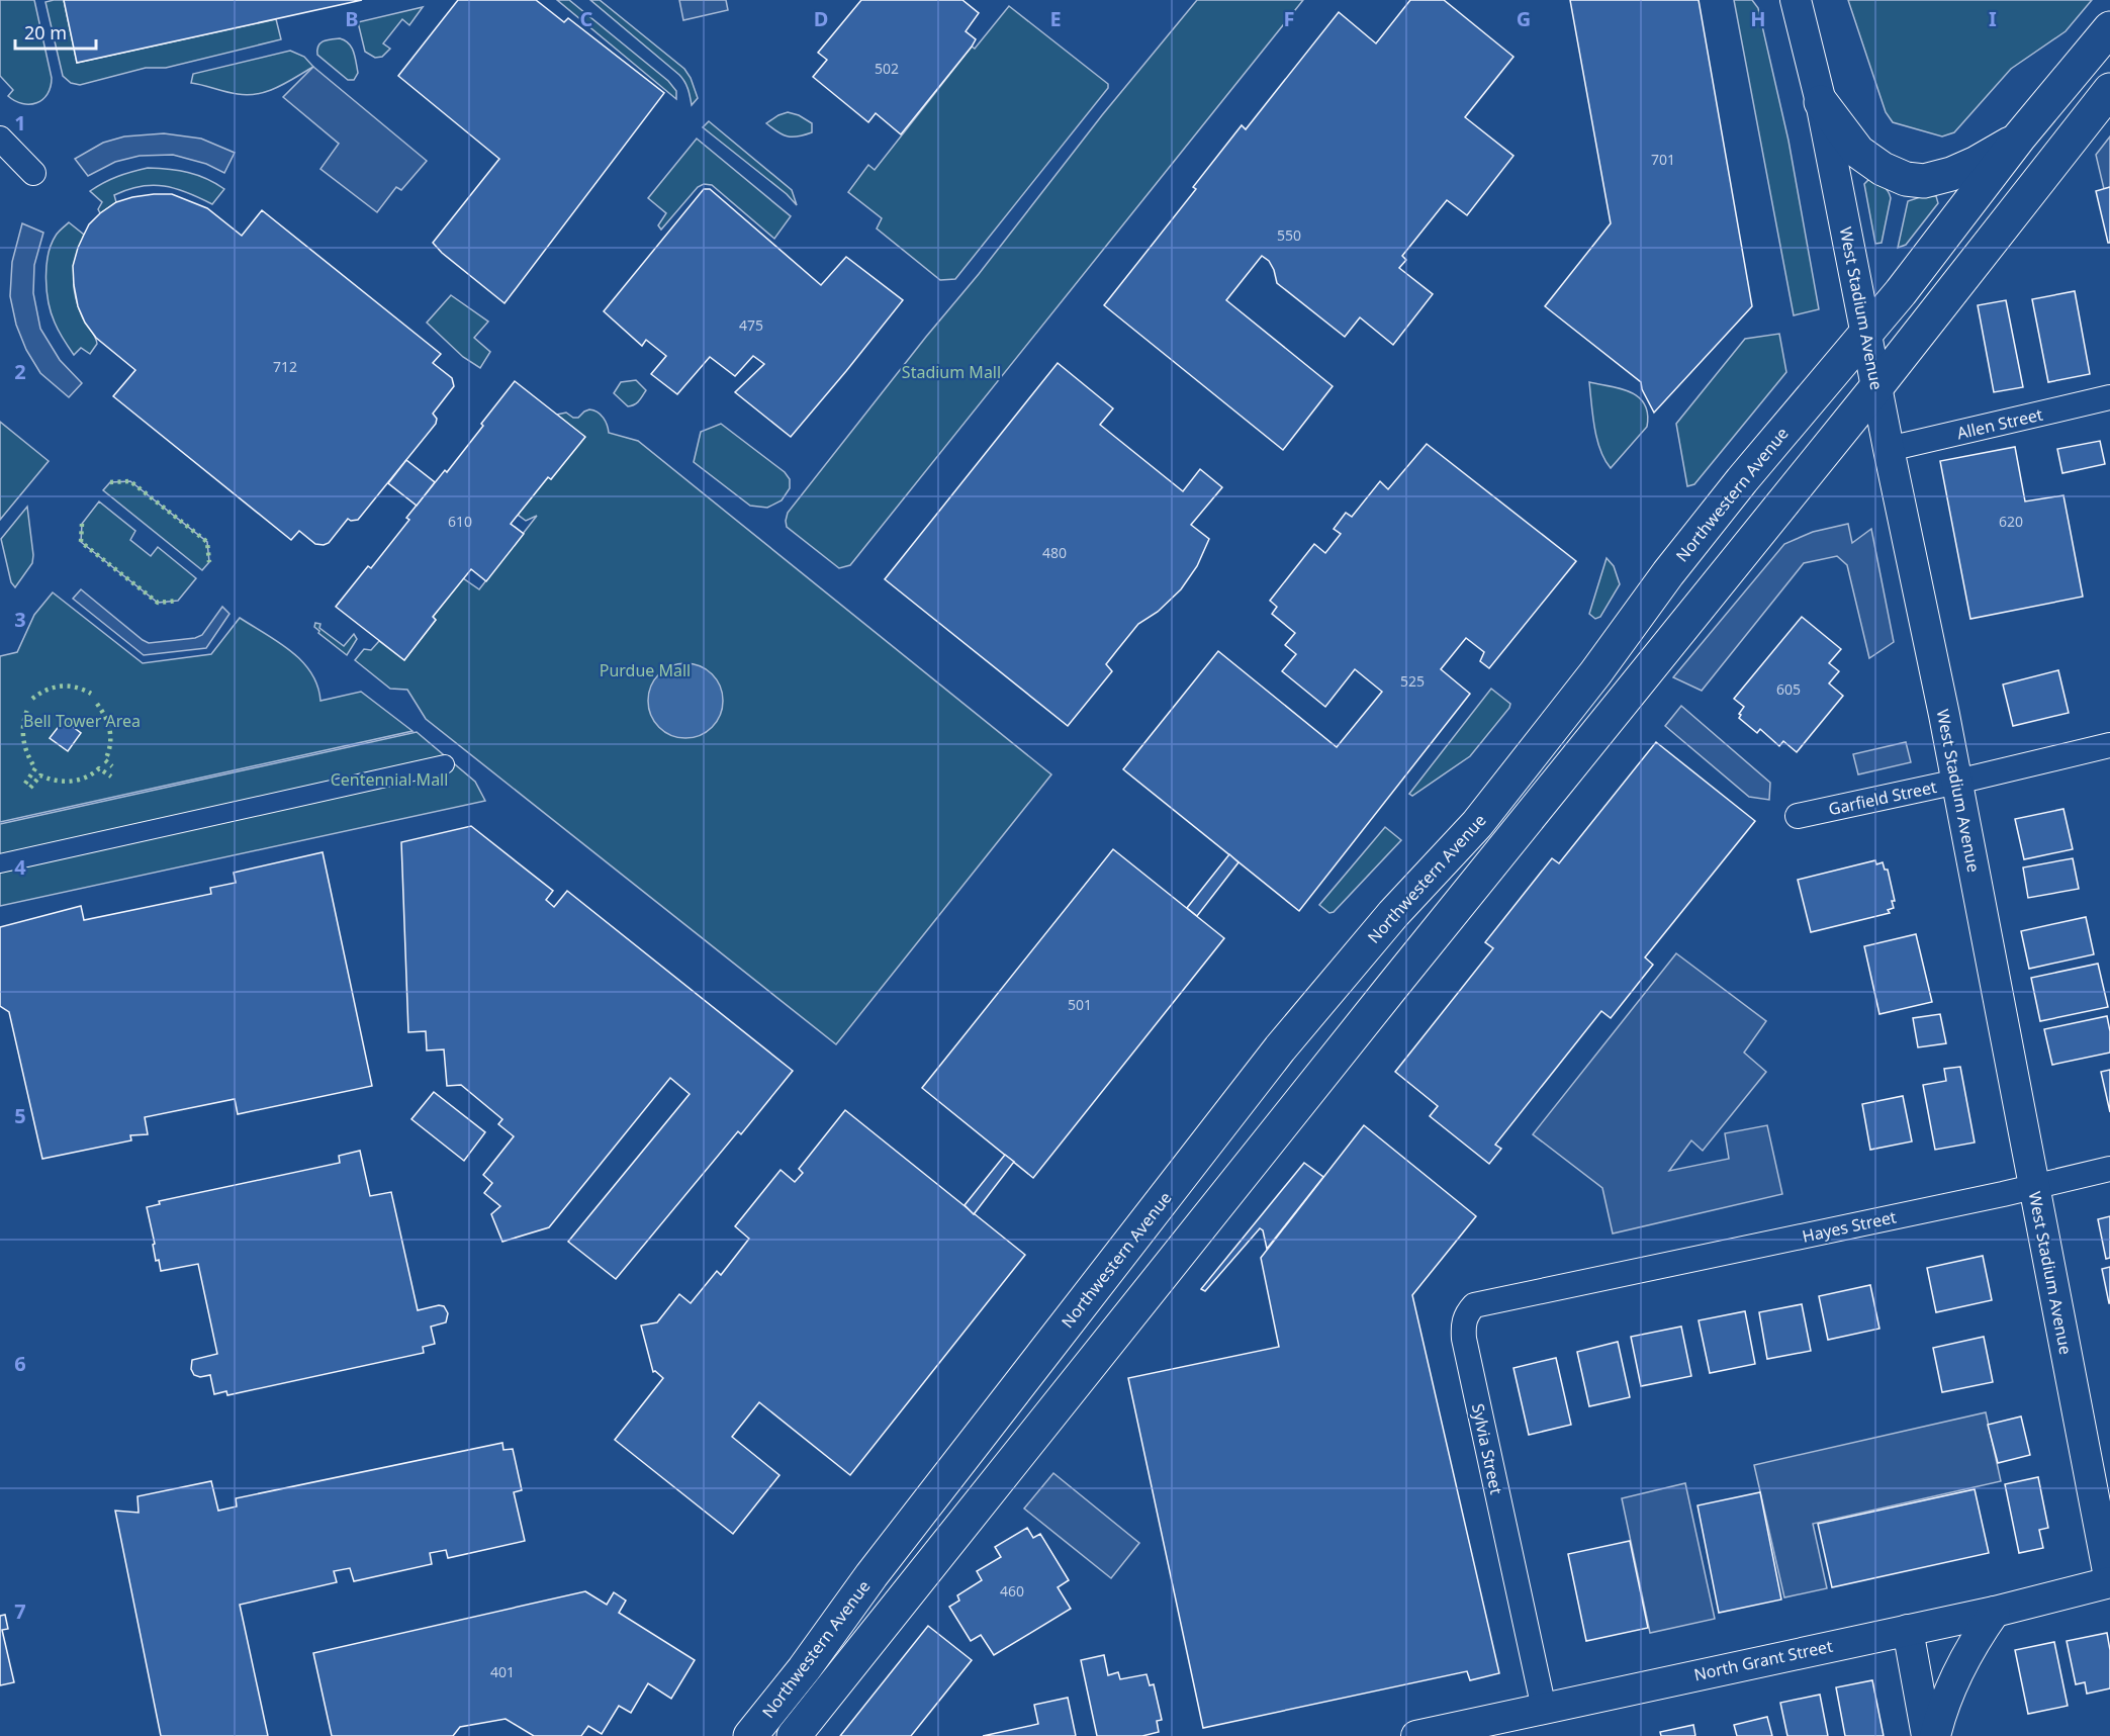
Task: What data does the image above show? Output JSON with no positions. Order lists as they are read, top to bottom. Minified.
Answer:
{"streets":{"main road":["Northwestern Avenue"],"street":["West Stadium Avenue","Allen Street","Garfield Street","Hayes Street","Sylvia Street","North Grant Street"]},"crossings":[["West Stadium Avenue","Allen Street"],["West Stadium Avenue","Northwestern Avenue"],["West Stadium Avenue","Garfield Street"],["West Stadium Avenue","Hayes Street"],["West Stadium Avenue","North Grant Street"],["Hayes Street","Sylvia Street"],["Sylvia Street","North Grant Street"]],"parks":["Stadium Mall","Purdue Mall","Bell Tower Area","Centennial Mall"],"house_numbers":["502","701","550","475","712","610","620","480","525","605","501","460","401"],"scale_bar":"20 m","grid":{"columns":["B","C","D","E","F","G","H","I"],"rows":["1","2","3","4","5","6","7"]}}
